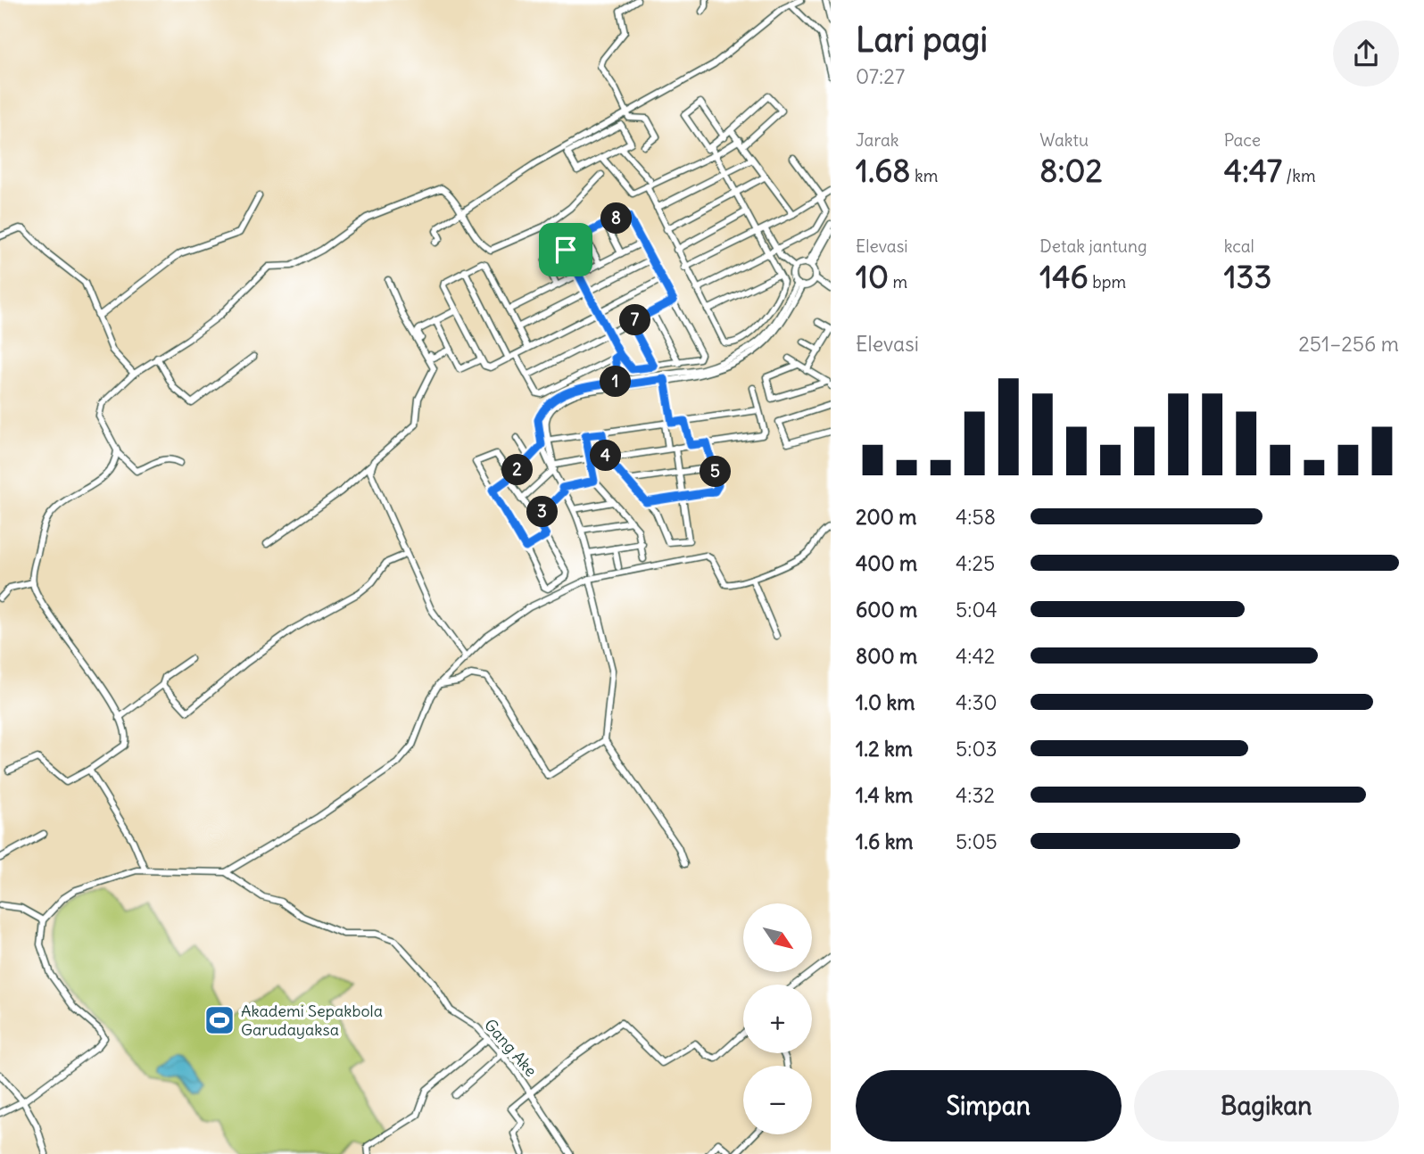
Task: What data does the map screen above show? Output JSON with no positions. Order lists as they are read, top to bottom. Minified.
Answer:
{"streets":{"street":["Gang Ake"]},"places":{"sports":["Akademi Sepakbola Garudayaksa"]},"north":"bottom right","page":{"heading":["Lari pagi","07:27"],"stats":[["Jarak","1.68 km"],["Waktu","8:02"],["Pace","4:47 /km"],["Elevasi","10 m"],["Detak jantung","146 bpm"],["kcal","133"]],"pins":["8","7","1","4","2","5","3"],"chart":["Elevasi","251–256 m"],"list":[{"name":"200 m","note":"4:58"},{"name":"400 m","note":"4:25"},{"name":"600 m","note":"5:04"},{"name":"800 m","note":"4:42"},{"name":"1.0 km","note":"4:30"},{"name":"1.2 km","note":"5:03"},{"name":"1.4 km","note":"4:32"},{"name":"1.6 km","note":"5:05"}],"map_buttons":["+","−"],"buttons":["Simpan","Bagikan"]}}
